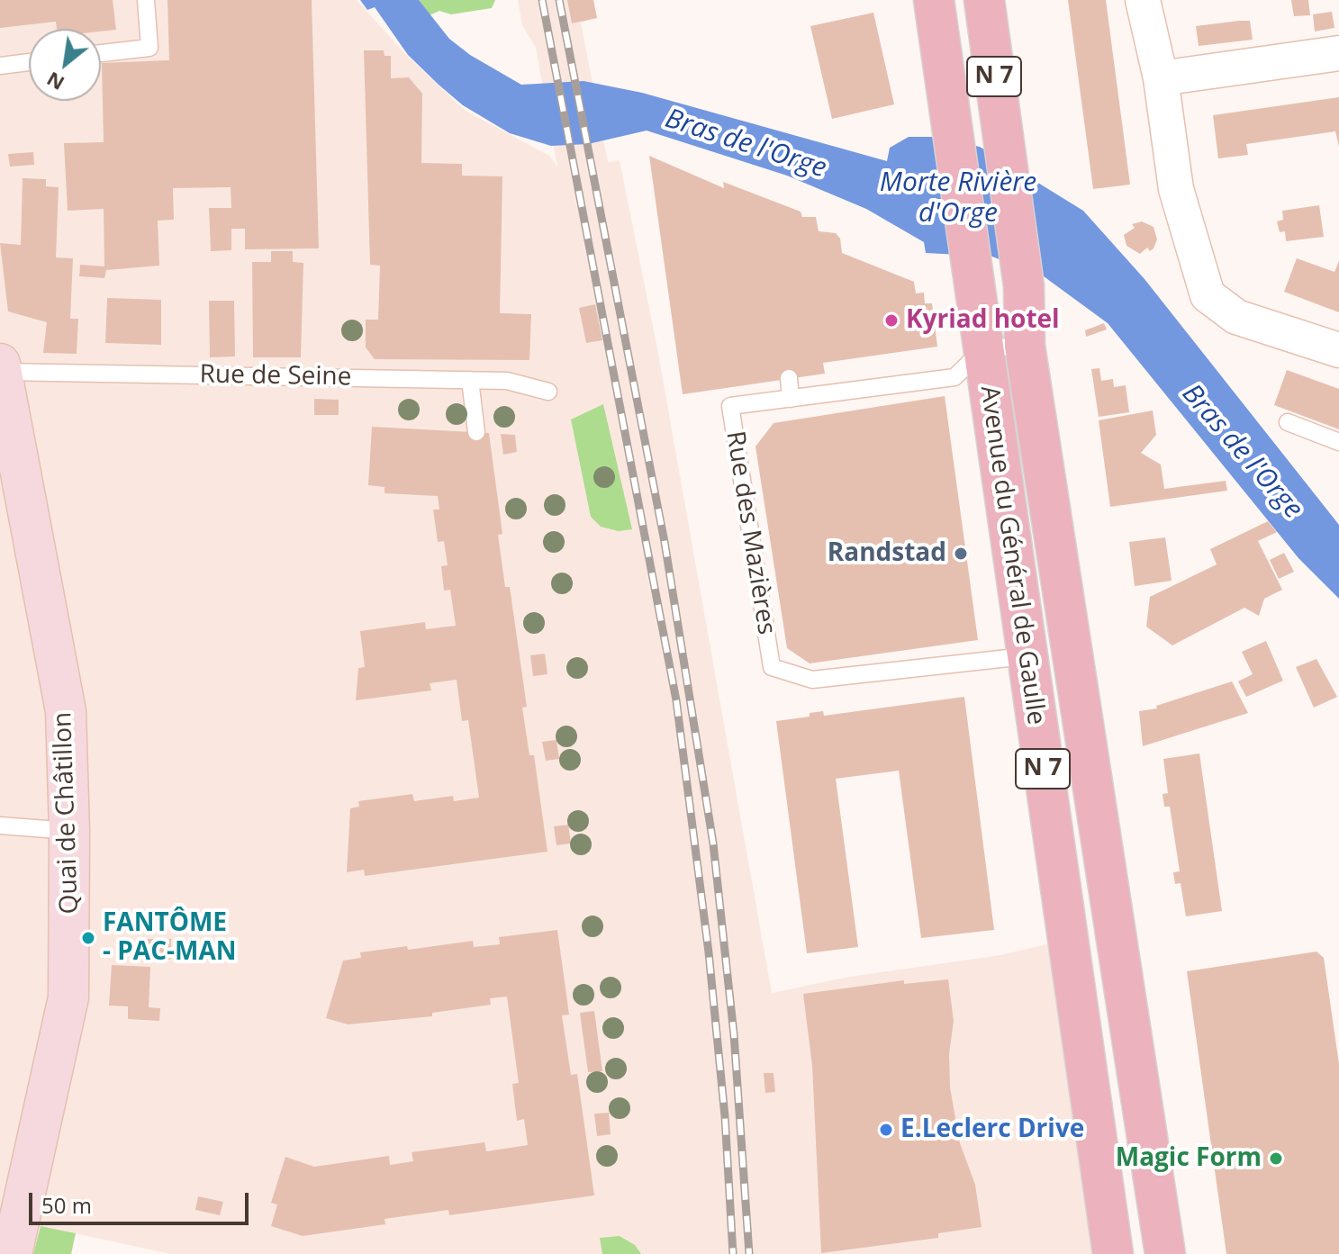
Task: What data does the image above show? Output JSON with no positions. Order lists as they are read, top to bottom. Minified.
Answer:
{"streets":{"main road":["N 7","Avenue du Général de Gaulle","Quai de Châtillon"],"lane":["Rue de Seine","Rue des Mazières"]},"crossings":[["Rue de Seine","Quai de Châtillon"],["Rue des Mazières","Avenue du Général de Gaulle"]],"water":["Bras de l'Orge","Morte Rivière d'Orge"],"places":["Kyriad hotel","Randstad","FANTÔME - PAC-MAN","E.Leclerc Drive","Magic Form"],"scale_bar":"50 m","north":"bottom left"}
